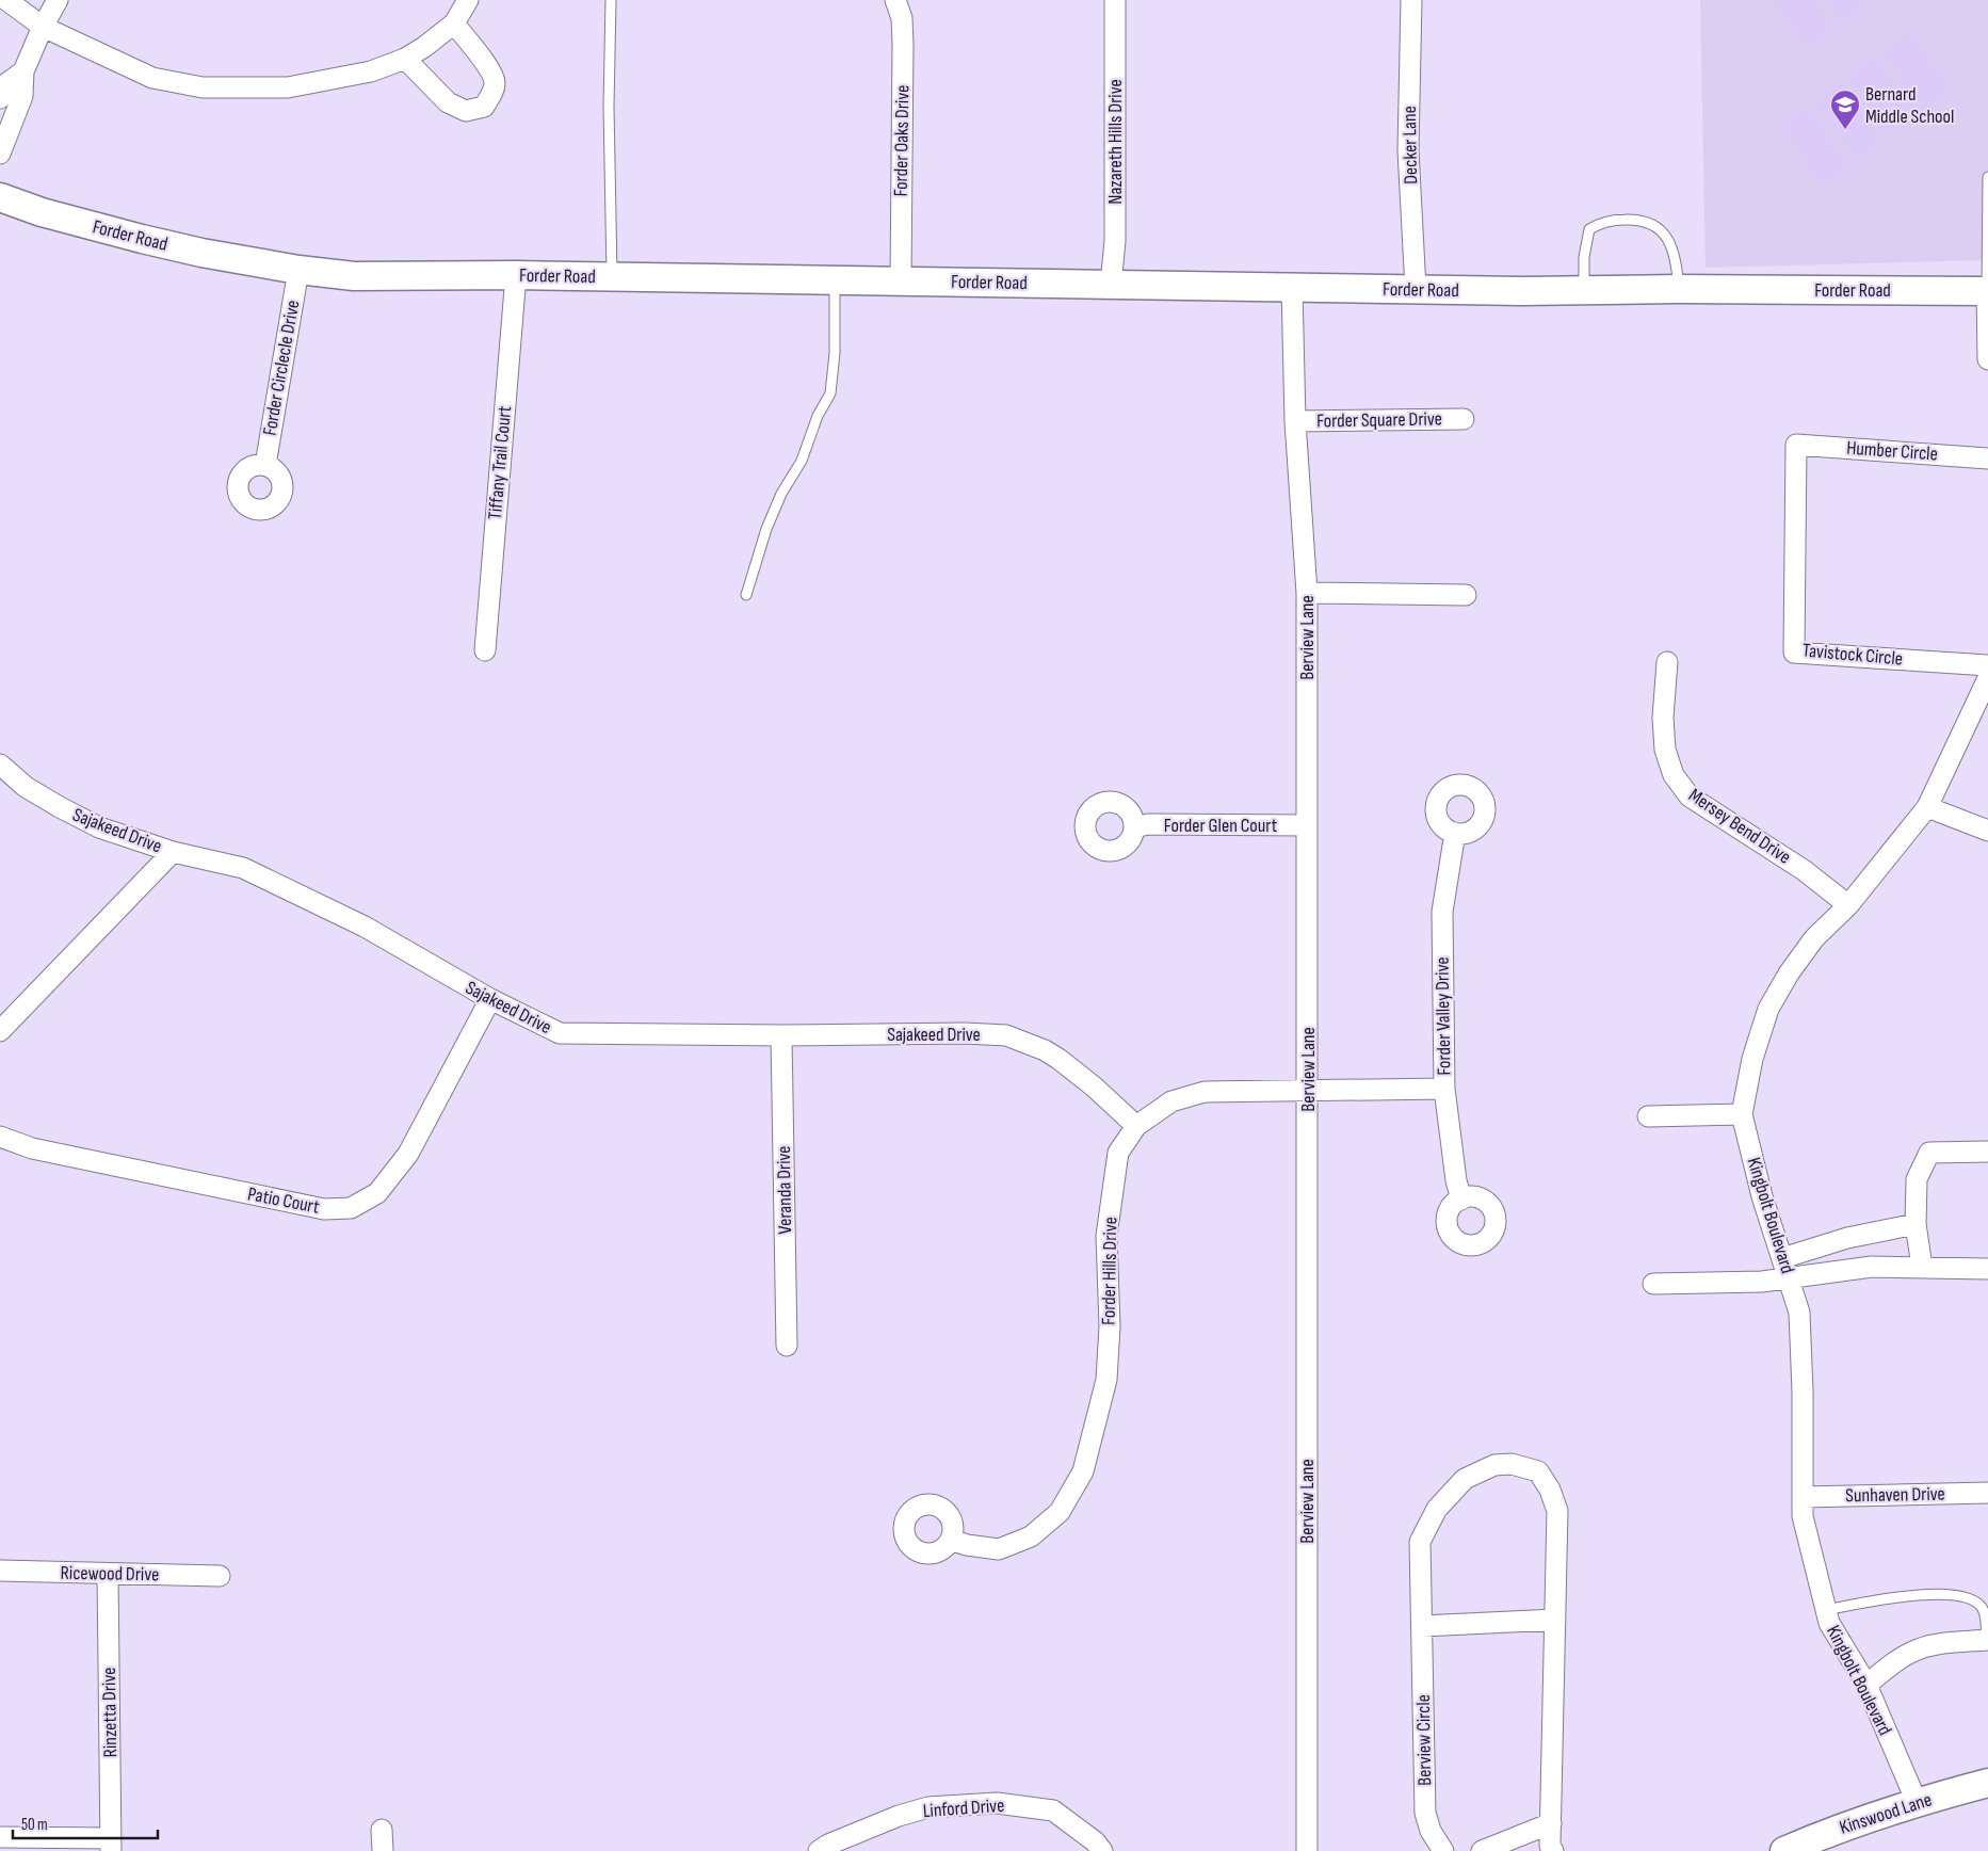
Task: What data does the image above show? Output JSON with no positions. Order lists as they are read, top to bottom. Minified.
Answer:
{"streets":{"main road":["Forder Road","Kinswood Lane"],"street":["Forder Oaks Drive","Nazareth Hills Drive","Decker Lane","Forder Circlecle Drive","Forder Square Drive","Humber Circle","Tiffany Trail Court","Berview Lane","Tavistock Circle","Forder Glen Court","Mersey Bend Drive","Sajakeed Drive","Forder Valley Drive","Veranda Drive","Patio Court","Kingbolt Boulevard","Forder Hills Drive","Sunhaven Drive","Ricewood Drive","Rinzetta Drive","Berview Circle","Linford Drive"]},"crossings":[["Forder Oaks Drive","Forder Road"],["Nazareth Hills Drive","Forder Road"],["Decker Lane","Forder Road"],["Forder Road","Forder Circlecle Drive"],["Forder Road","Tiffany Trail Court"],["Forder Road","Berview Lane"],["Forder Square Drive","Berview Lane"],["Humber Circle","Tavistock Circle"],["Berview Lane","Forder Glen Court"],["Berview Lane","Forder Hills Drive"],["Mersey Bend Drive","Kingbolt Boulevard"],["Sajakeed Drive","Veranda Drive"],["Sajakeed Drive","Patio Court"],["Sajakeed Drive","Forder Hills Drive"],["Forder Valley Drive","Forder Hills Drive"],["Kingbolt Boulevard","Sunhaven Drive"],["Kingbolt Boulevard","Kinswood Lane"],["Ricewood Drive","Rinzetta Drive"]],"places":{"school or university":["Bernard Middle School"]},"scale_bar":"50 m"}
